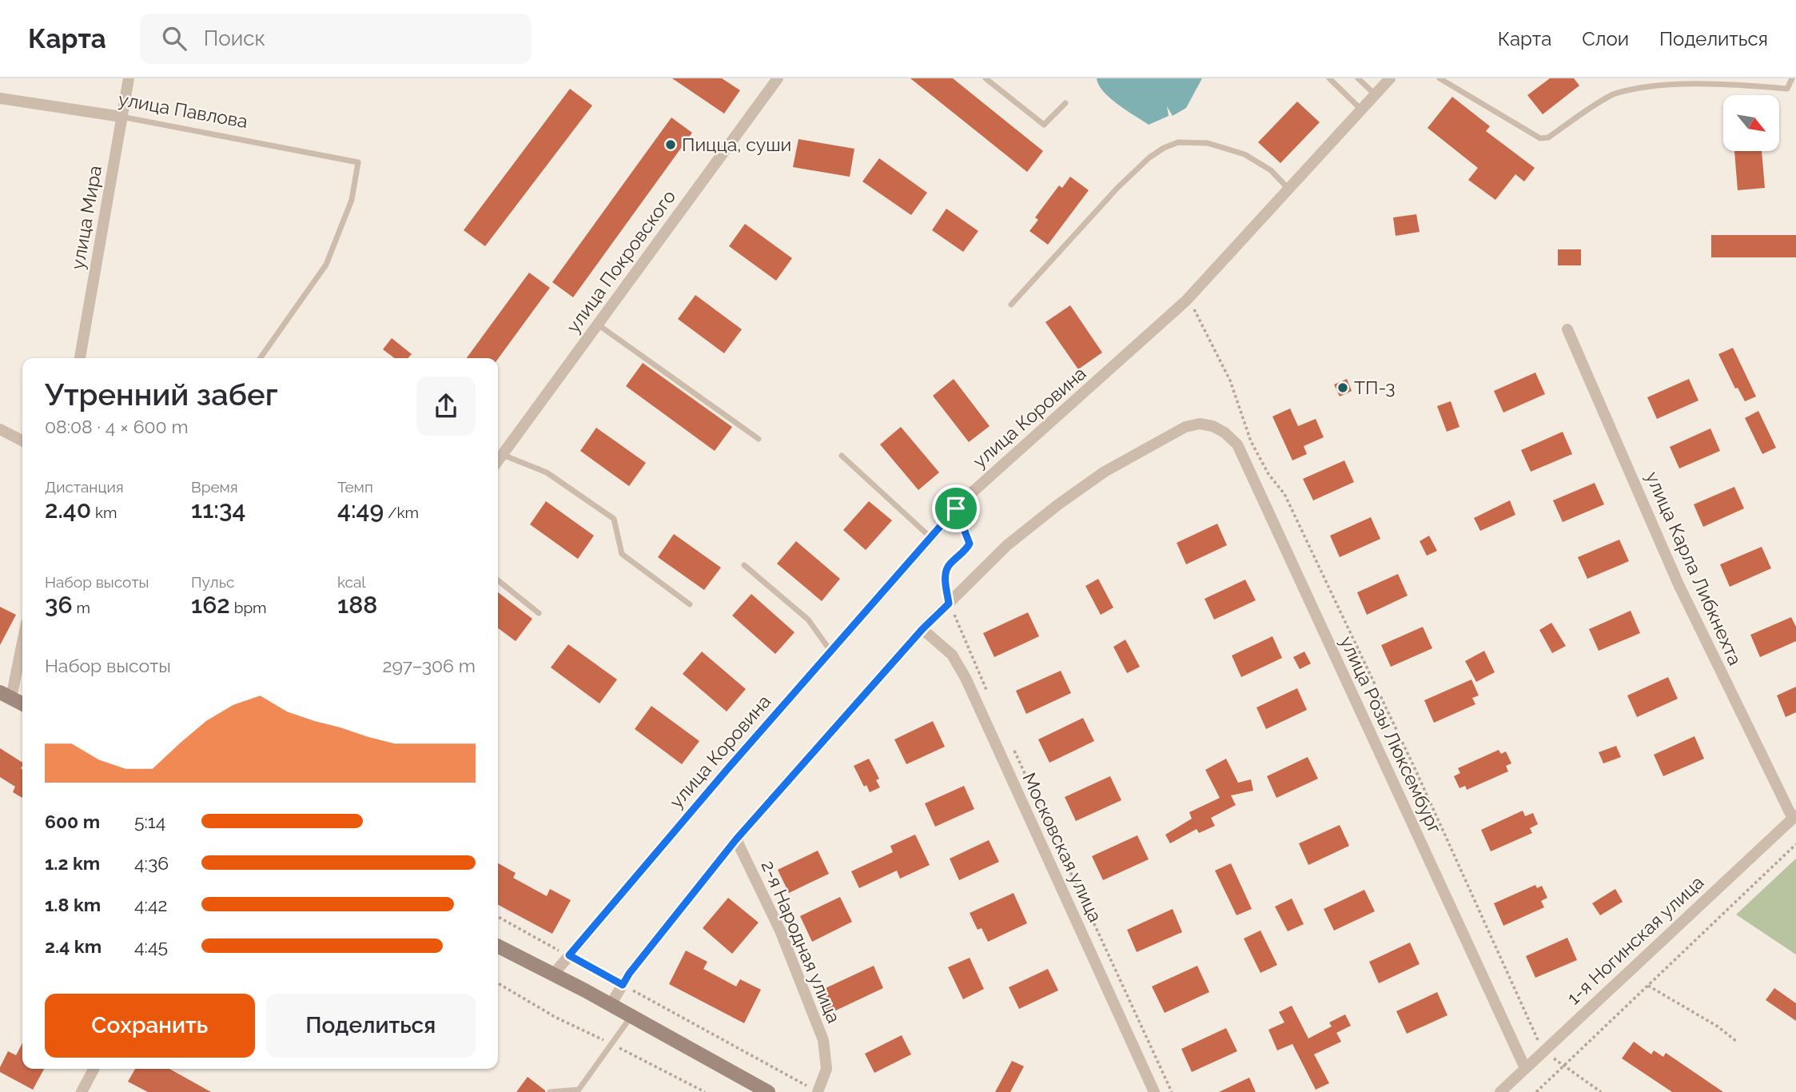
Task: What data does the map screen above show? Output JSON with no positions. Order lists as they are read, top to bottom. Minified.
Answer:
{"streets":{"street":["улица Павлова","улица Мира","улица Покровского","улица Коровина","улица Карла Либкнехта","улица Розы Люксембург","Московская улица","1-я Ногинская улица","2-я Народная улица"]},"crossings":[["улица Павлова","улица Мира"],["улица Карла Либкнехта","1-я Ногинская улица"],["улица Розы Люксембург","1-я Ногинская улица"]],"places":["Пицца, суши","ТП-3"],"north":"bottom right","page":{"header":"Карта","search":"Поиск","nav":["Карта","Слои","Поделиться"],"heading":["Утренний забег","08:08 · 4 × 600 m"],"stats":[["Дистанция","2.40 km"],["Время","11:34"],["Темп","4:49 /km"],["Набор высоты","36 m"],["Пульс","162 bpm"],["kcal","188"]],"chart":["Набор высоты","297–306 m"],"list":[{"name":"600 m","note":"5:14"},{"name":"1.2 km","note":"4:36"},{"name":"1.8 km","note":"4:42"},{"name":"2.4 km","note":"4:45"}],"buttons":["Сохранить","Поделиться"]}}
